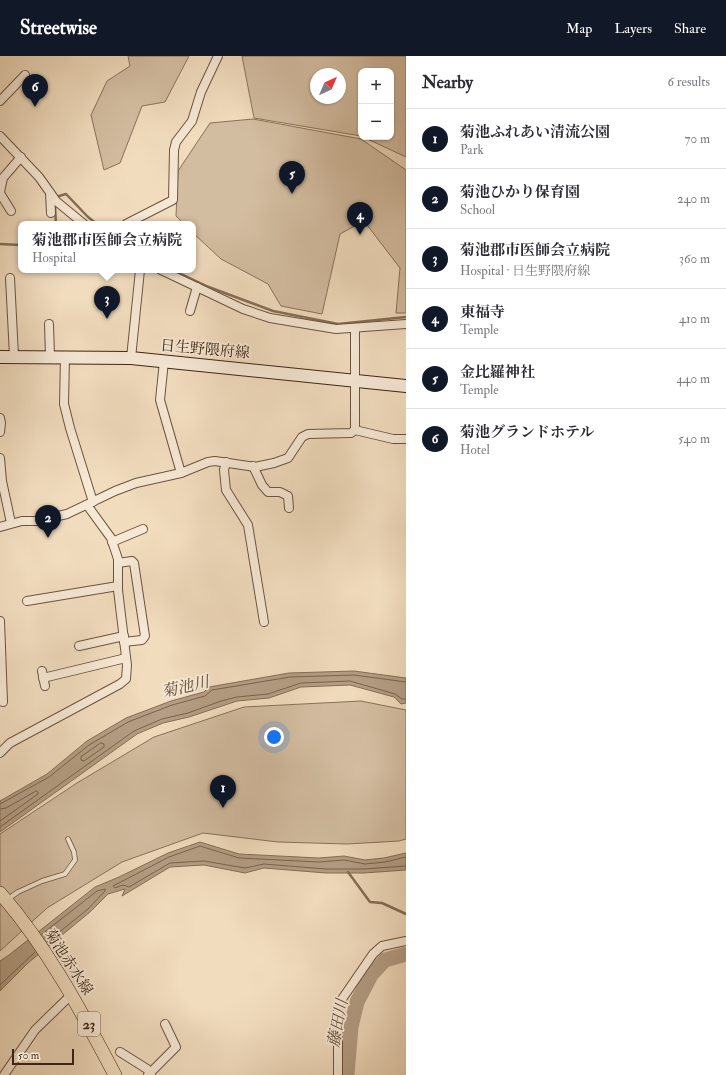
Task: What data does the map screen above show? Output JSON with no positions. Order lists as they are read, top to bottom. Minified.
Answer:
{"streets":{"main road":["日生野隈府線","菊池赤水線","23"]},"water":["菊池川","藤田川"],"scale_bar":"50 m","north":"top right","page":{"header":"Streetwise","nav":["Map","Layers","Share"],"heading":["Nearby","6 results"],"map_buttons":["+","−"],"pins":["6","5","4","3","2","1"],"list":[{"mark":"1","name":"菊池ふれあい清流公園","note":"Park","value":"70 m"},{"mark":"2","name":"菊池ひかり保育園","note":"School","value":"240 m"},{"mark":"3","name":"菊池郡市医師会立病院","note":"Hospital · 日生野隈府線","value":"360 m"},{"mark":"4","name":"東福寺","note":"Temple","value":"410 m"},{"mark":"5","name":"金比羅神社","note":"Temple","value":"440 m"},{"mark":"6","name":"菊池グランドホテル","note":"Hotel","value":"540 m"}],"popup":["菊池郡市医師会立病院","Hospital"],"scale":"50 m"}}
